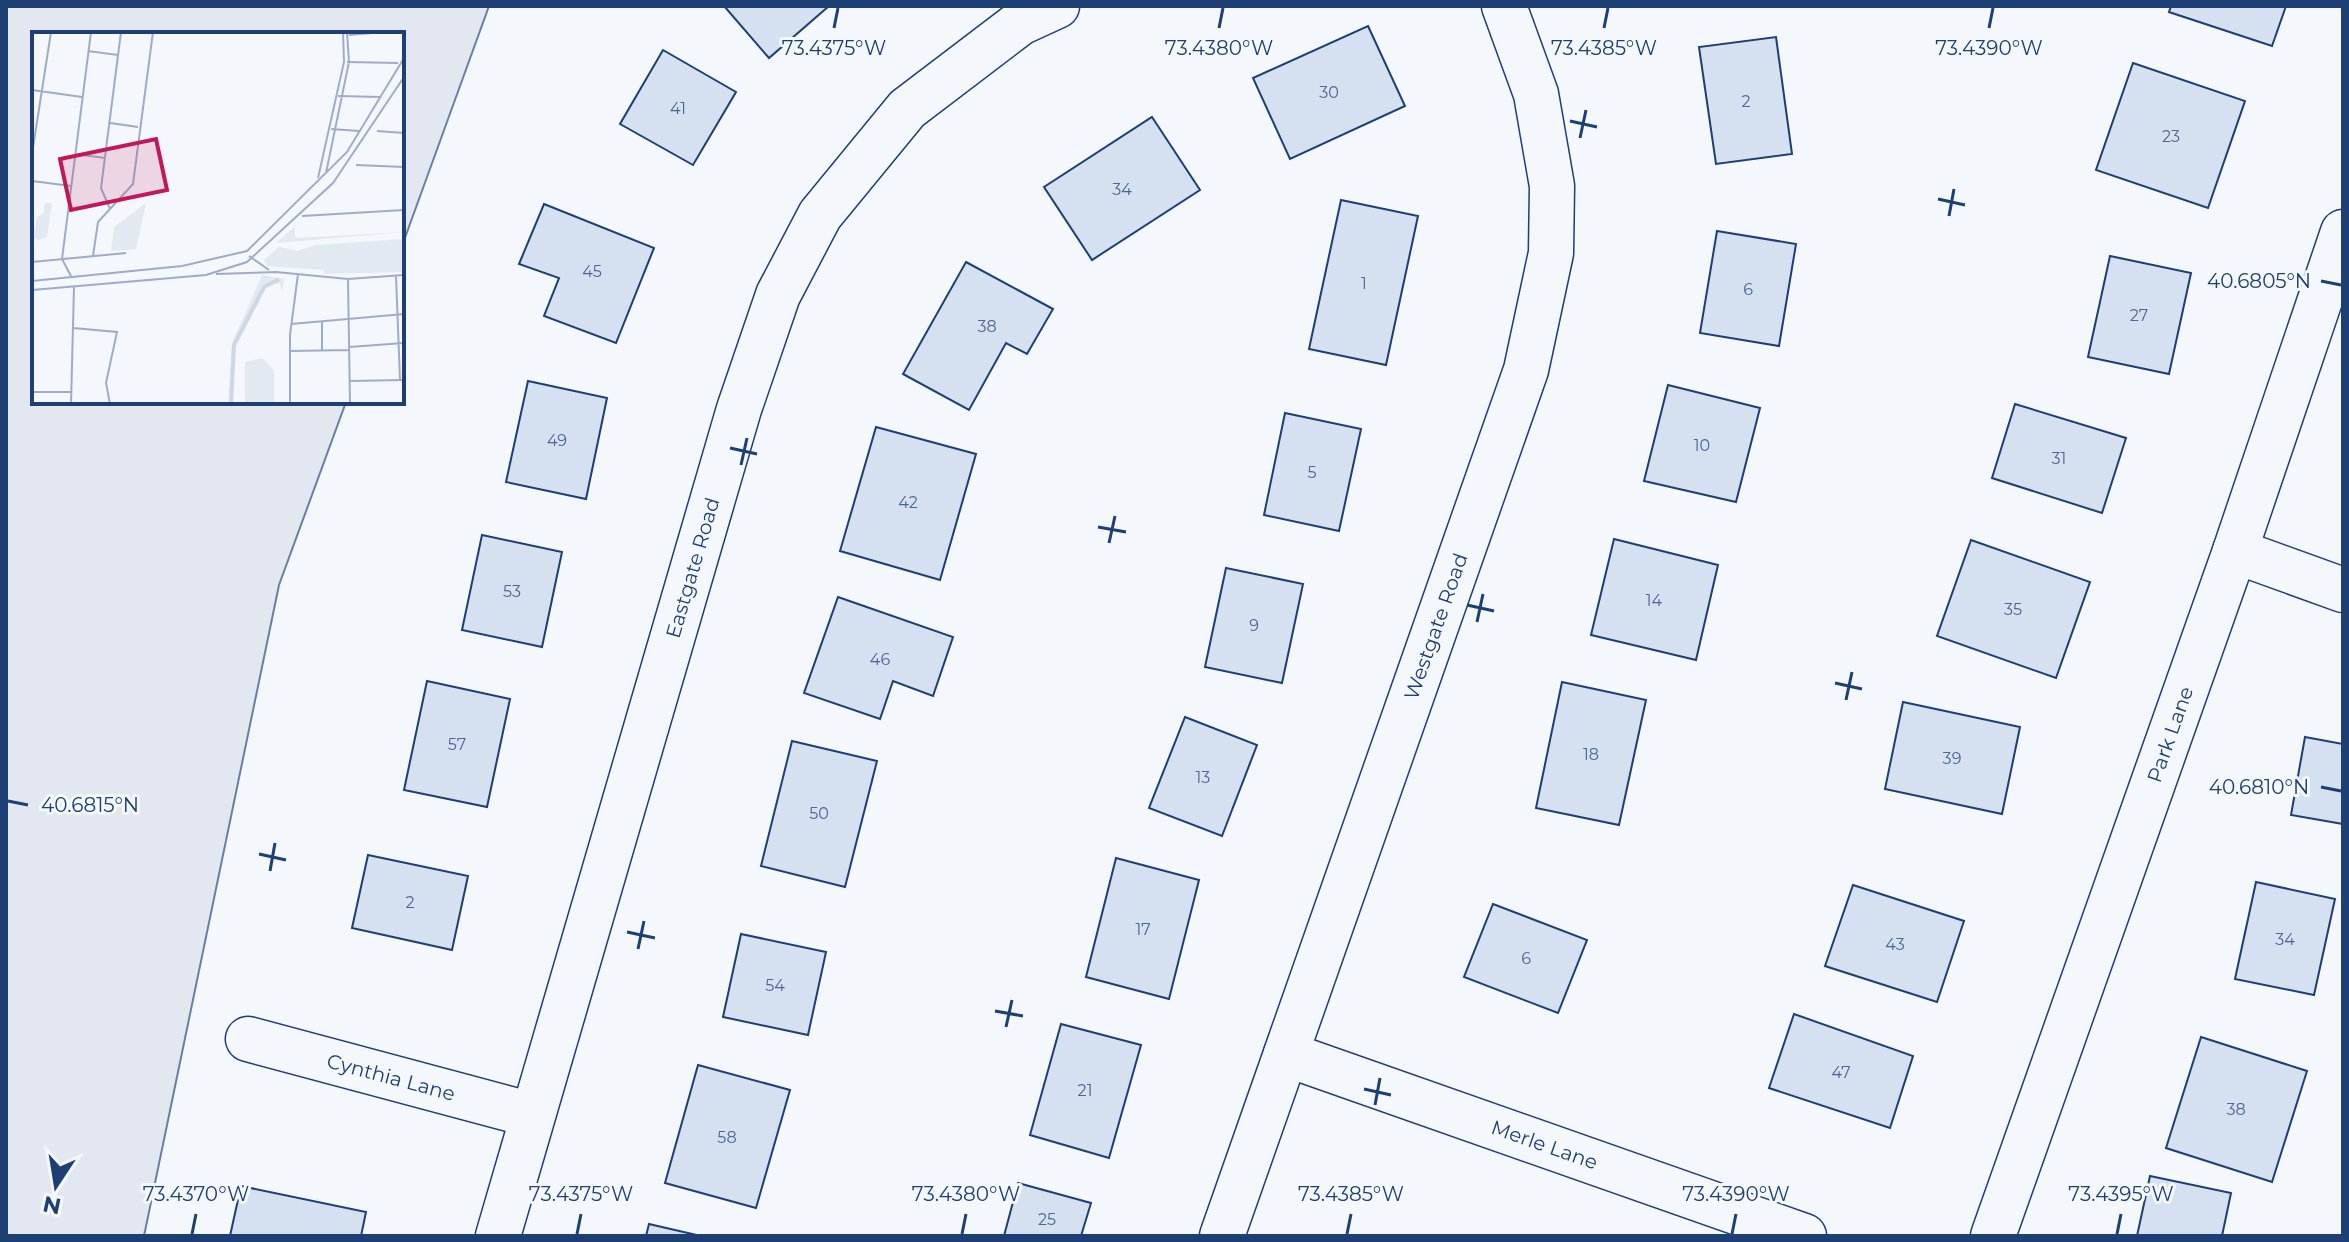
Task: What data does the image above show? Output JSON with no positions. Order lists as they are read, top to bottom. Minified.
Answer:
{"streets":{"street":["Eastgate Road","Westgate Road","Park Lane","Cynthia Lane","Merle Lane"]},"crossings":[["Eastgate Road","Cynthia Lane"],["Westgate Road","Merle Lane"]],"house_numbers":["30","2","41","23","34","45","1","6","27","38","49","10","31","5","42","53","14","35","9","46","57","18","39","13","50","2","17","34","43","6","54","47","21","38","58","25"],"north":"bottom","coordinates":["73.4375°W","73.4380°W","73.4385°W","73.4390°W","40.6805°N","40.6810°N","40.6815°N","73.4370°W","73.4395°W"]}
